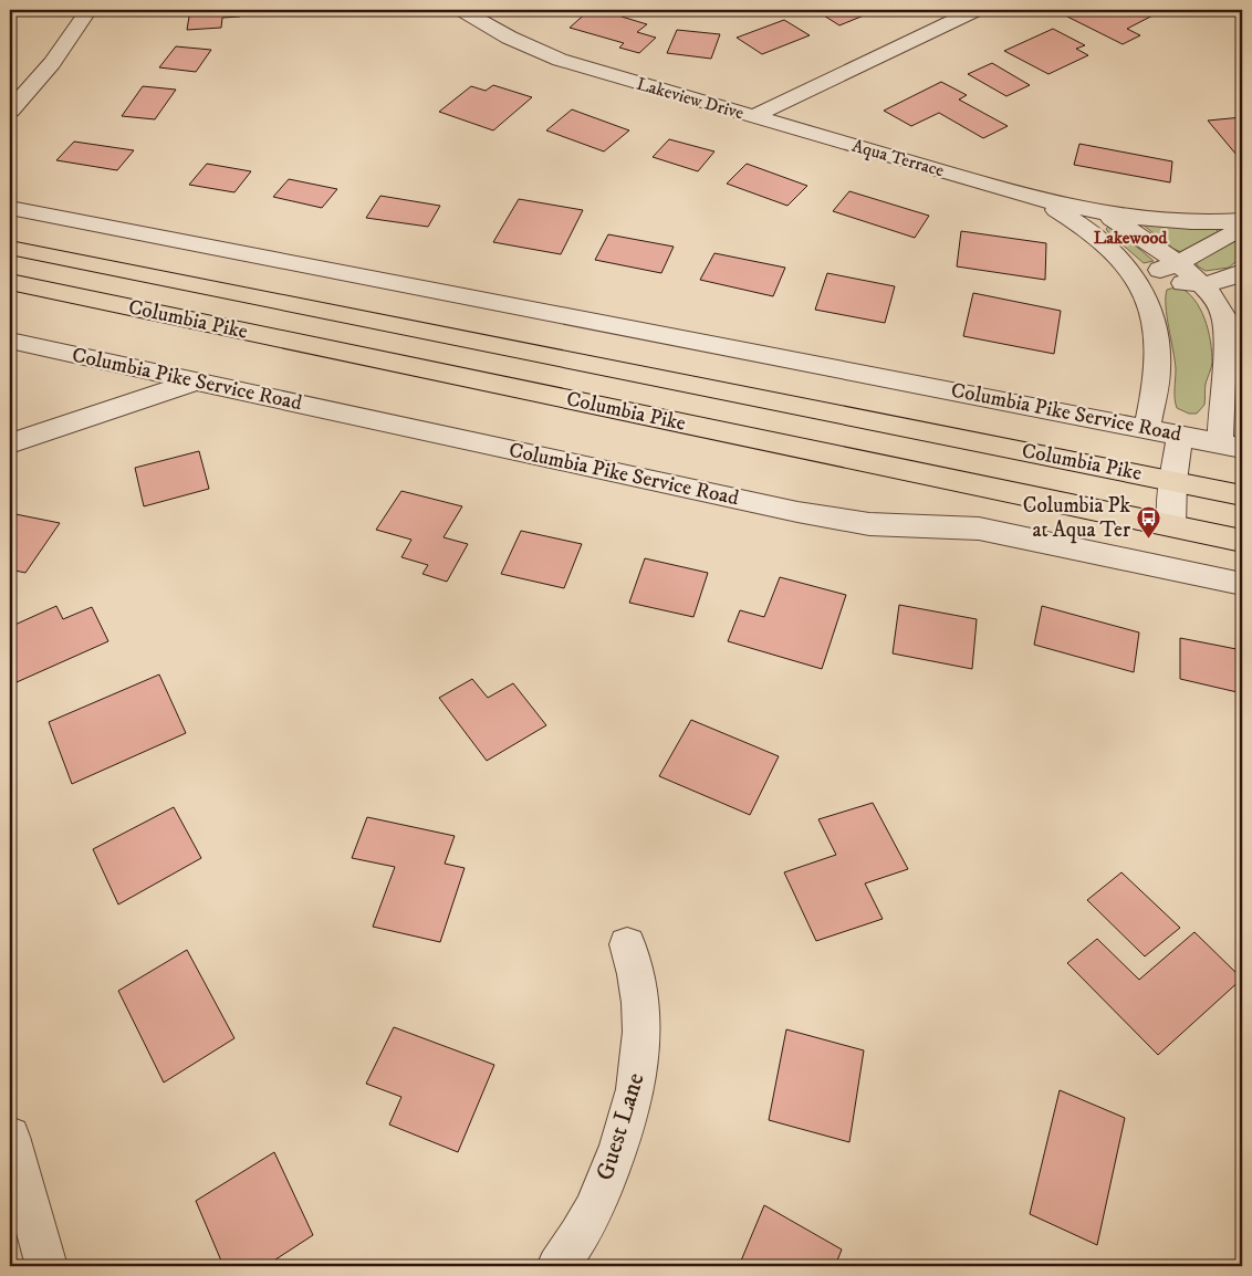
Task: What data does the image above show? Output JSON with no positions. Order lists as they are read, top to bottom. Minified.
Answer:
{"streets":{"main road":["Columbia Pike"],"street":["Lakeview Drive","Aqua Terrace","Columbia Pike Service Road","Guest Lane"]},"crossings":[["Lakeview Drive","Aqua Terrace"],["Aqua Terrace","Columbia Pike Service Road"]],"districts":["Lakewood"],"places":{"bus stop":["Columbia Pk at Aqua Ter"]}}
